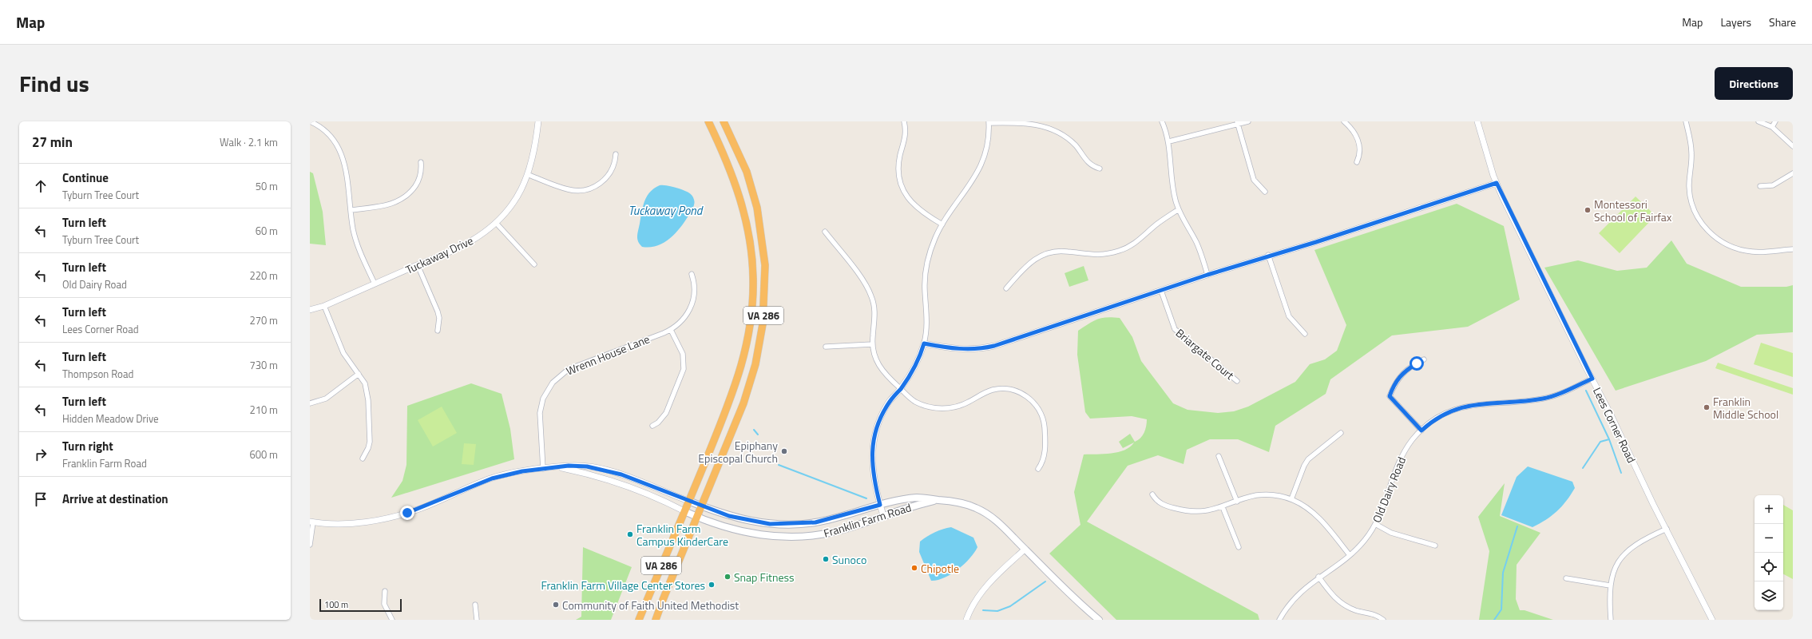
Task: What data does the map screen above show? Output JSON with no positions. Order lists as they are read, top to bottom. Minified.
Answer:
{"streets":{"highway":["VA 286"],"main road":["Franklin Farm Road"],"street":["Tuckaway Drive","Briargate Court","Wrenn House Lane","Lees Corner Road","Old Dairy Road"]},"crossings":[["VA 286","Franklin Farm Road"],["Wrenn House Lane","Franklin Farm Road"],["Lees Corner Road","Old Dairy Road"]],"water":["Tuckaway Pond"],"places":["Montessori School of Fairfax","Franklin Middle School","Epiphany Episcopal Church","Franklin Farm Campus KinderCare","Sunoco","Chipotle","Snap Fitness","Franklin Farm Village Center Stores","Community of Faith United Methodist"],"scale_bar":"100 m","page":{"header":"Map","nav":["Map","Layers","Share"],"title":"Find us","buttons":"Directions","heading":["27 min","Walk · 2.1 km"],"list":[["Continue","Tyburn Tree Court","50 m"],["Turn left","Tyburn Tree Court","60 m"],["Turn left","Old Dairy Road","220 m"],["Turn left","Lees Corner Road","270 m"],["Turn left","Thompson Road","730 m"],["Turn left","Hidden Meadow Drive","210 m"],["Turn right","Franklin Farm Road","600 m"],"Arrive at destination"],"map_buttons":["+","−"],"scale":"100 m"}}
